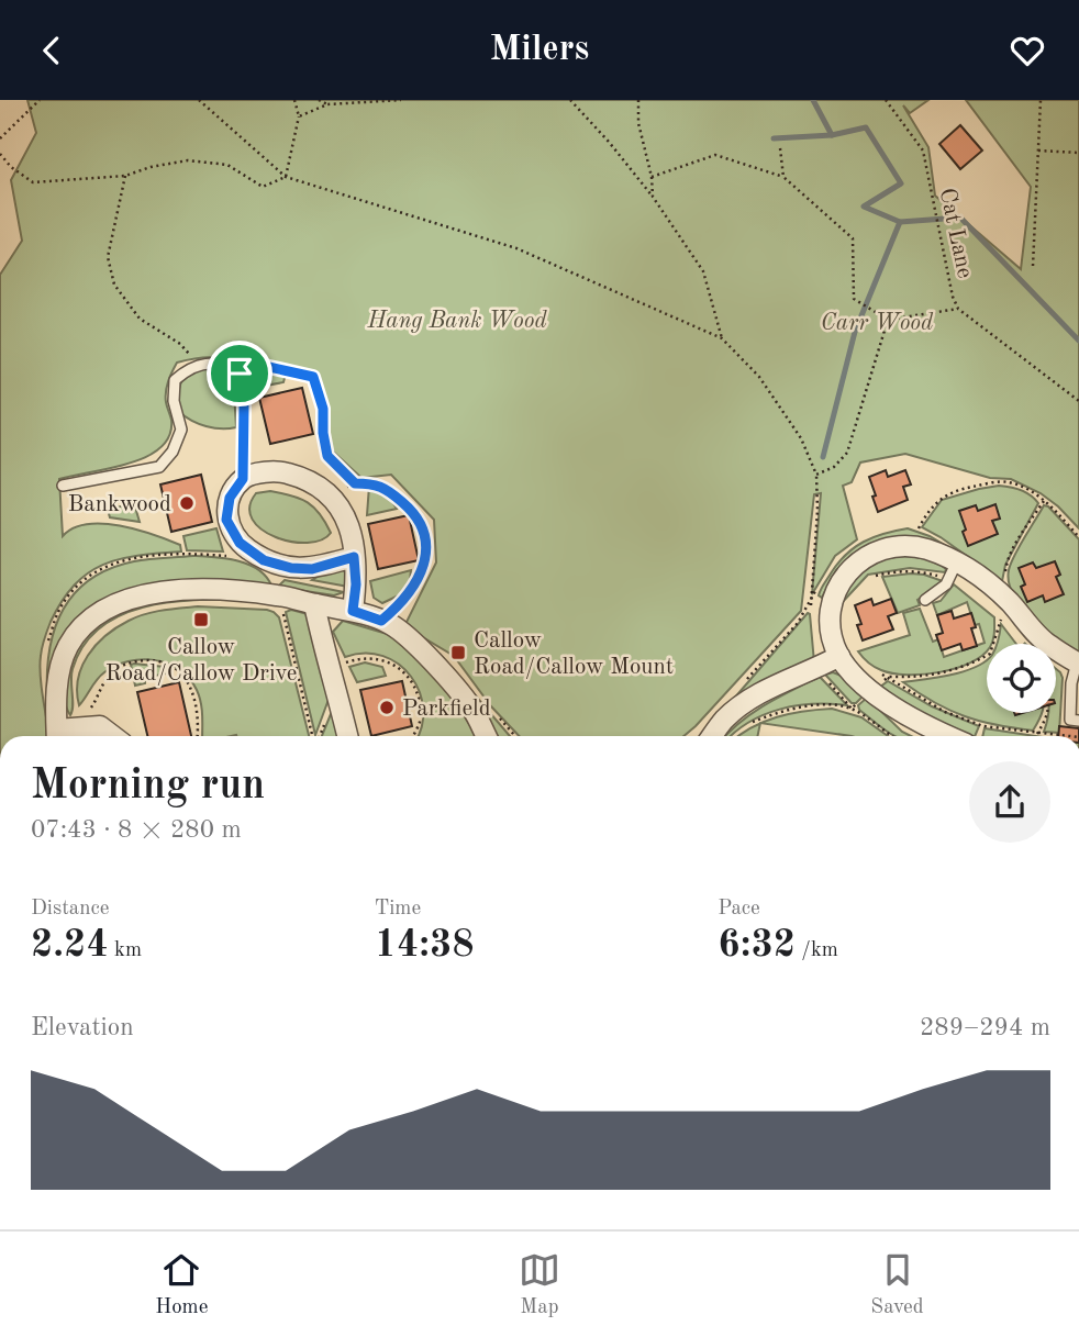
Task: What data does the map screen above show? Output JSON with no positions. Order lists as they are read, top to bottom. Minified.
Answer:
{"streets":{"path":["Cat Lane"]},"parks":["Hang Bank Wood","Carr Wood"],"places":{"other":["Bankwood","Parkfield"],"transit":["Callow Road/Callow Drive","Callow Road/Callow Mount"]},"page":{"header":"Milers","heading":["Morning run","07:43 · 8 × 280 m"],"stats":[["Distance","2.24 km"],["Time","14:38"],["Pace","6:32 /km"]],"chart":["Elevation","289–294 m"],"tabs":["Home","Map","Saved"]}}
